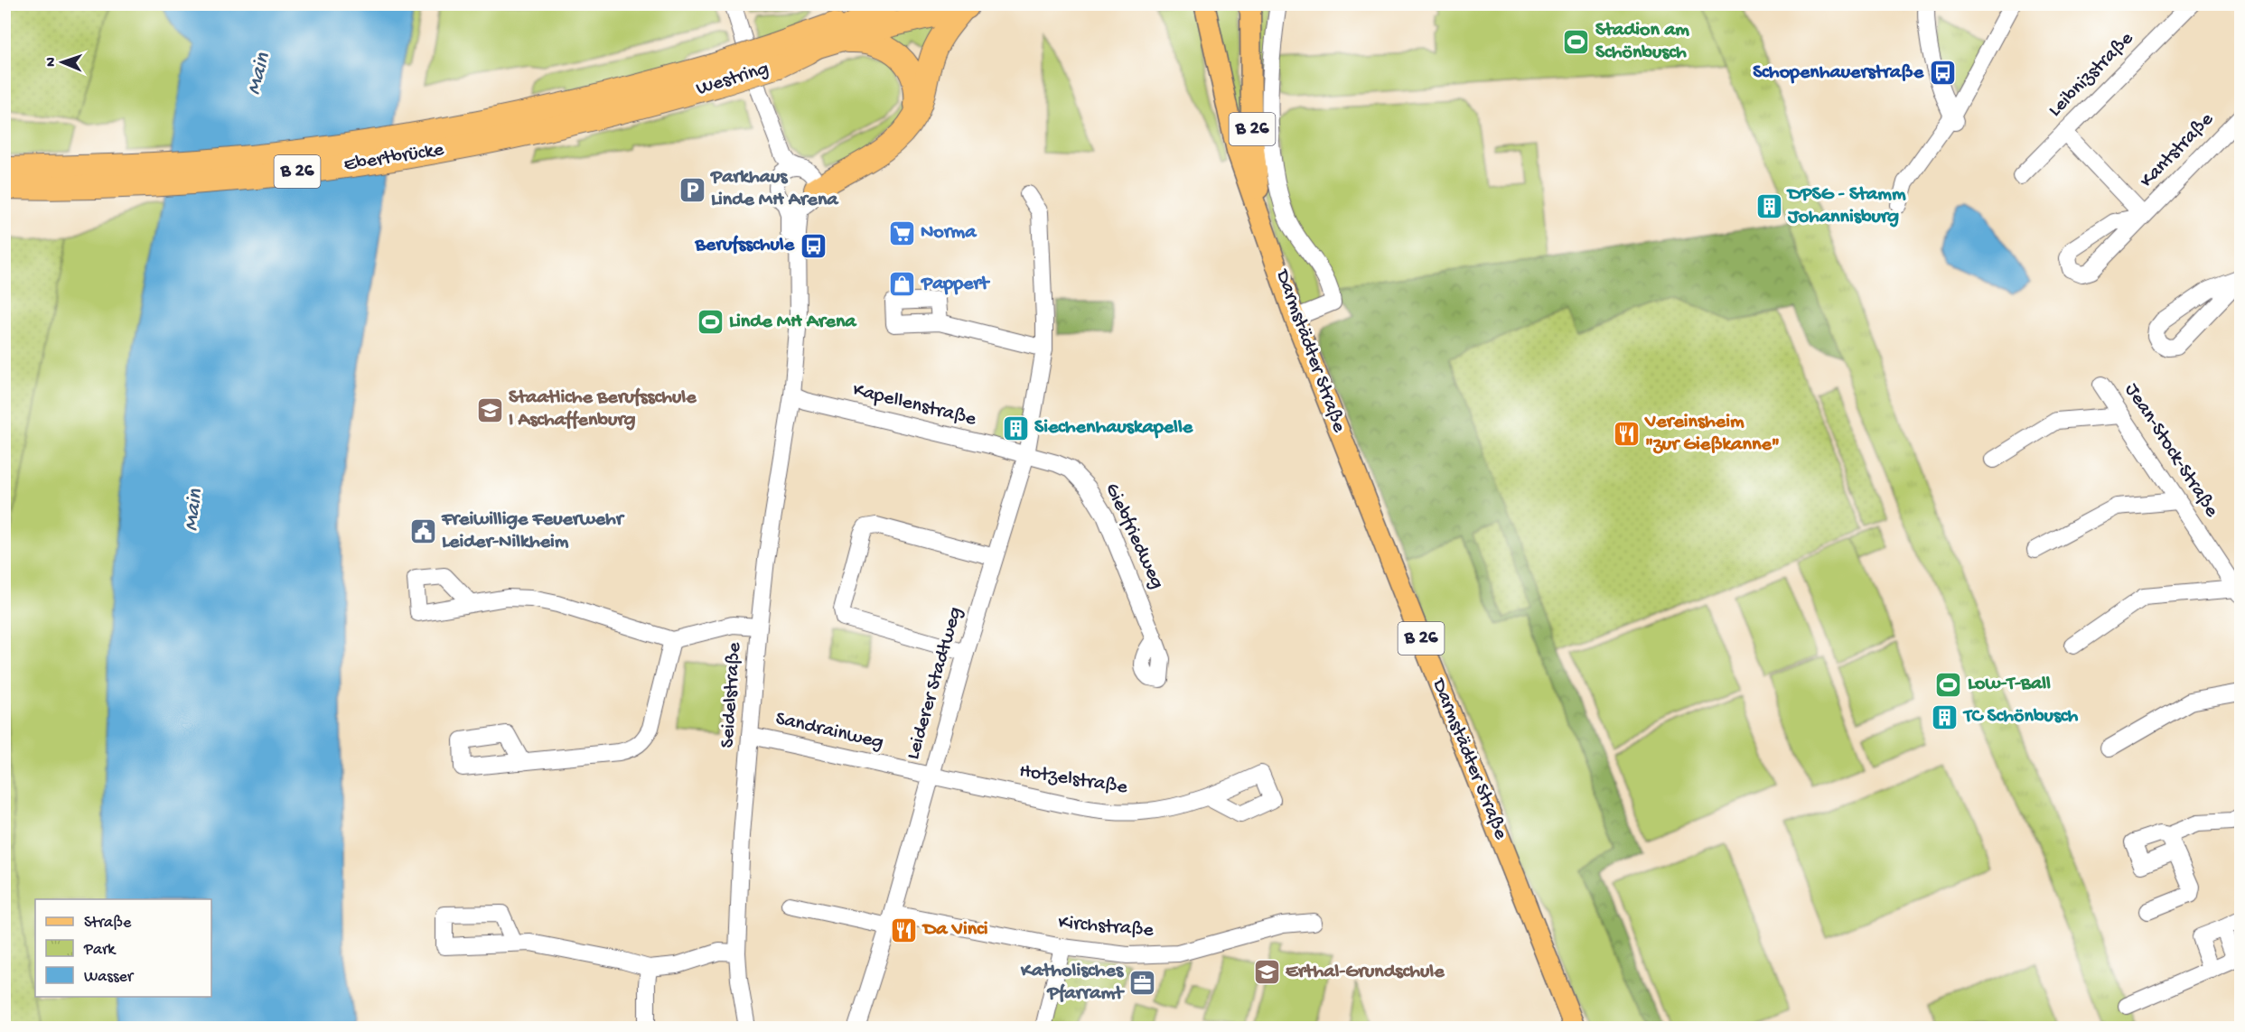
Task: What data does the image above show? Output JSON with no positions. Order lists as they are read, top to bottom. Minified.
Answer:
{"streets":{"highway":["Westring","B 26","Ebertbrücke"],"main road":["Darmstädter Straße"],"street":["Leibnizstraße","Kantstraße","Kapellenstraße","Jean-Stock-Straße","Giebfriedweg","Leiderer Stadtweg","Seidelstraße","Sandrainweg","Hotzelstraße","Kirchstraße"]},"crossings":[["Leibnizstraße","Kantstraße"],["Westring","Ebertbrücke"],["Kapellenstraße","Giebfriedweg"],["Kapellenstraße","Leiderer Stadtweg"],["Kapellenstraße","Seidelstraße"],["Giebfriedweg","Leiderer Stadtweg"],["Leiderer Stadtweg","Sandrainweg"],["Leiderer Stadtweg","Hotzelstraße"],["Leiderer Stadtweg","Kirchstraße"],["Seidelstraße","Sandrainweg"],["Sandrainweg","Hotzelstraße"]],"water":["Main"],"places":{"sports":["Stadion am Schönbusch","Linde MH Arena","Low-T-Ball"],"bus stop":["Schopenhauerstraße","Berufsschule"],"parking":["Parkhaus Linde MH Arena"],"building":["DPSG - Stamm Johannisburg","Siechenhauskapelle","TC Schönbusch"],"supermarket":["Norma"],"shop":["Pappert"],"school or university":["Staatliche Berufsschule I Aschaffenburg","Erthal-Grundschule"],"restaurant":["Vereinsheim \"zur Gießkanne\"","Da Vinci"],"public building":["Freiwillige Feuerwehr Leider-Nilkheim"],"office":["Katholisches Pfarramt"]},"legend":["Straße","Park","Wasser"],"north":"left"}
